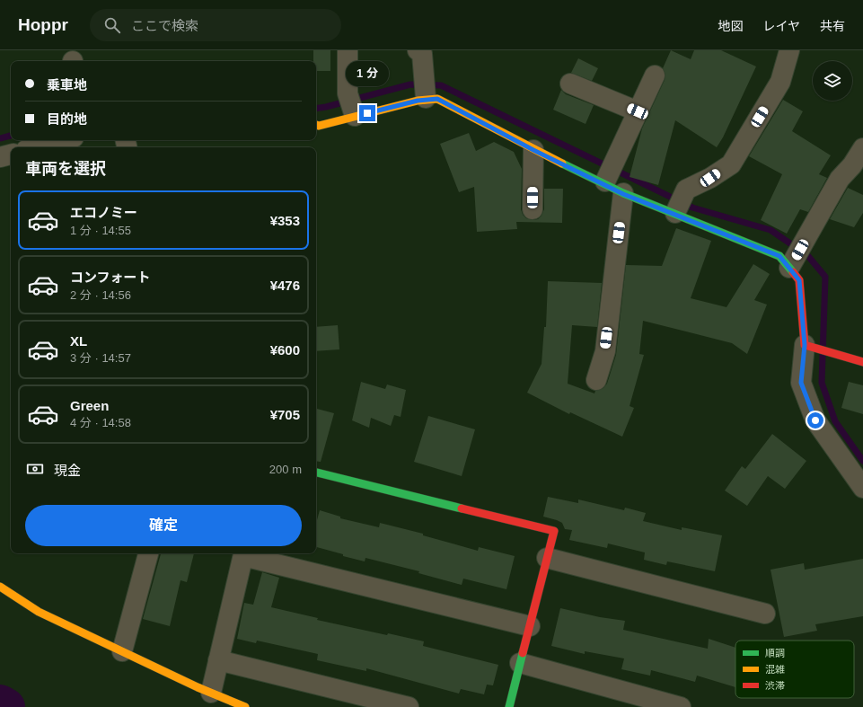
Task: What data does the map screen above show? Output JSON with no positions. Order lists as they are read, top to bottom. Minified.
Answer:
{"legend":["順調","混雑","渋滞"],"page":{"header":"Hoppr","search":"ここで検索","nav":["地図","レイヤ","共有"],"bubble":"1 分","banner":["乗車地","目的地"],"heading":"車両を選択","list":[{"name":"エコノミー","note":"1 分 · 14:55","value":"¥353"},{"name":"コンフォート","note":"2 分 · 14:56","value":"¥476"},{"name":"XL","note":"3 分 · 14:57","value":"¥600"},{"name":"Green","note":"4 分 · 14:58","value":"¥705"}],"pay":["現金","200 m"],"buttons":"確定"}}
